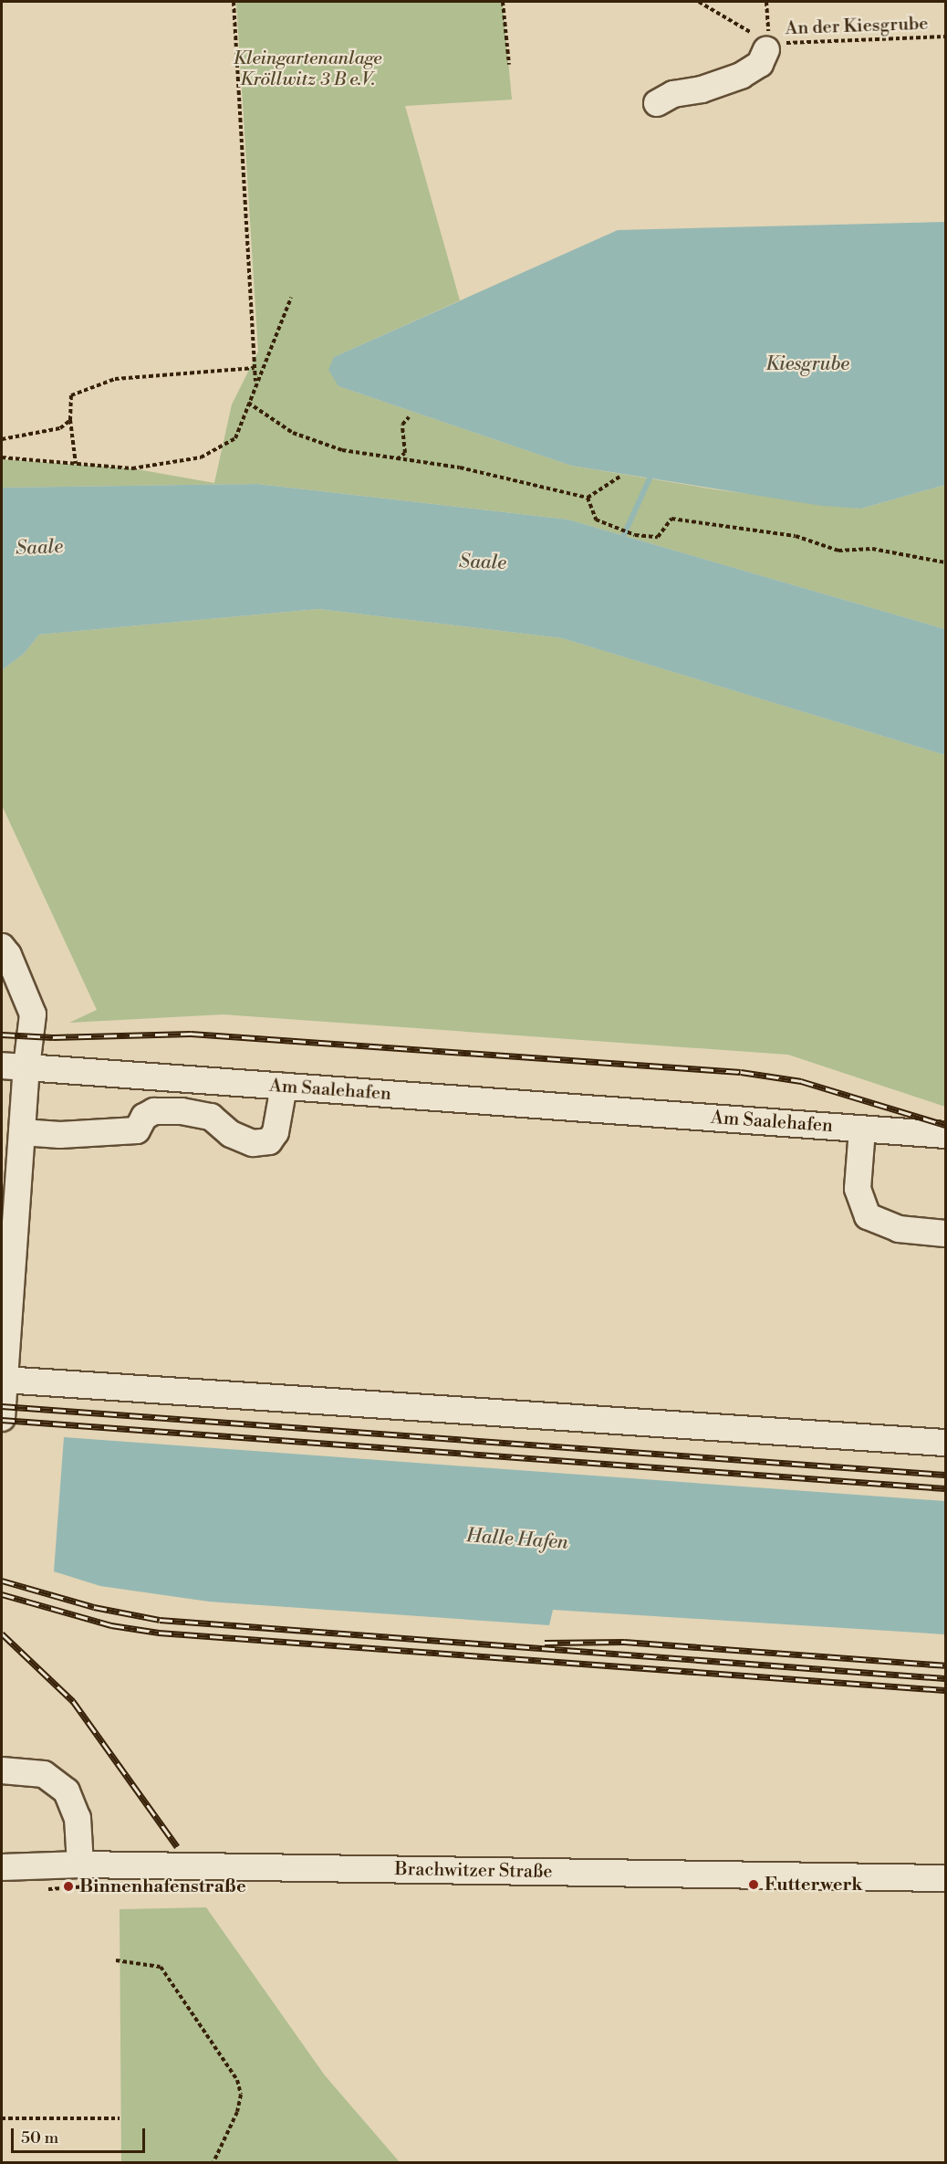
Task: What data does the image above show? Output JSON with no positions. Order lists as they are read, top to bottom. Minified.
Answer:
{"streets":{"street":["Am Saalehafen","Brachwitzer Straße"],"path":["An der Kiesgrube"]},"water":["Kiesgrube","Saale","Halle Hafen"],"parks":["Kleingartenanlage Kröllwitz 3 B e.V."],"places":["Futterwerk","Binnenhafenstraße"],"scale_bar":"50 m"}
